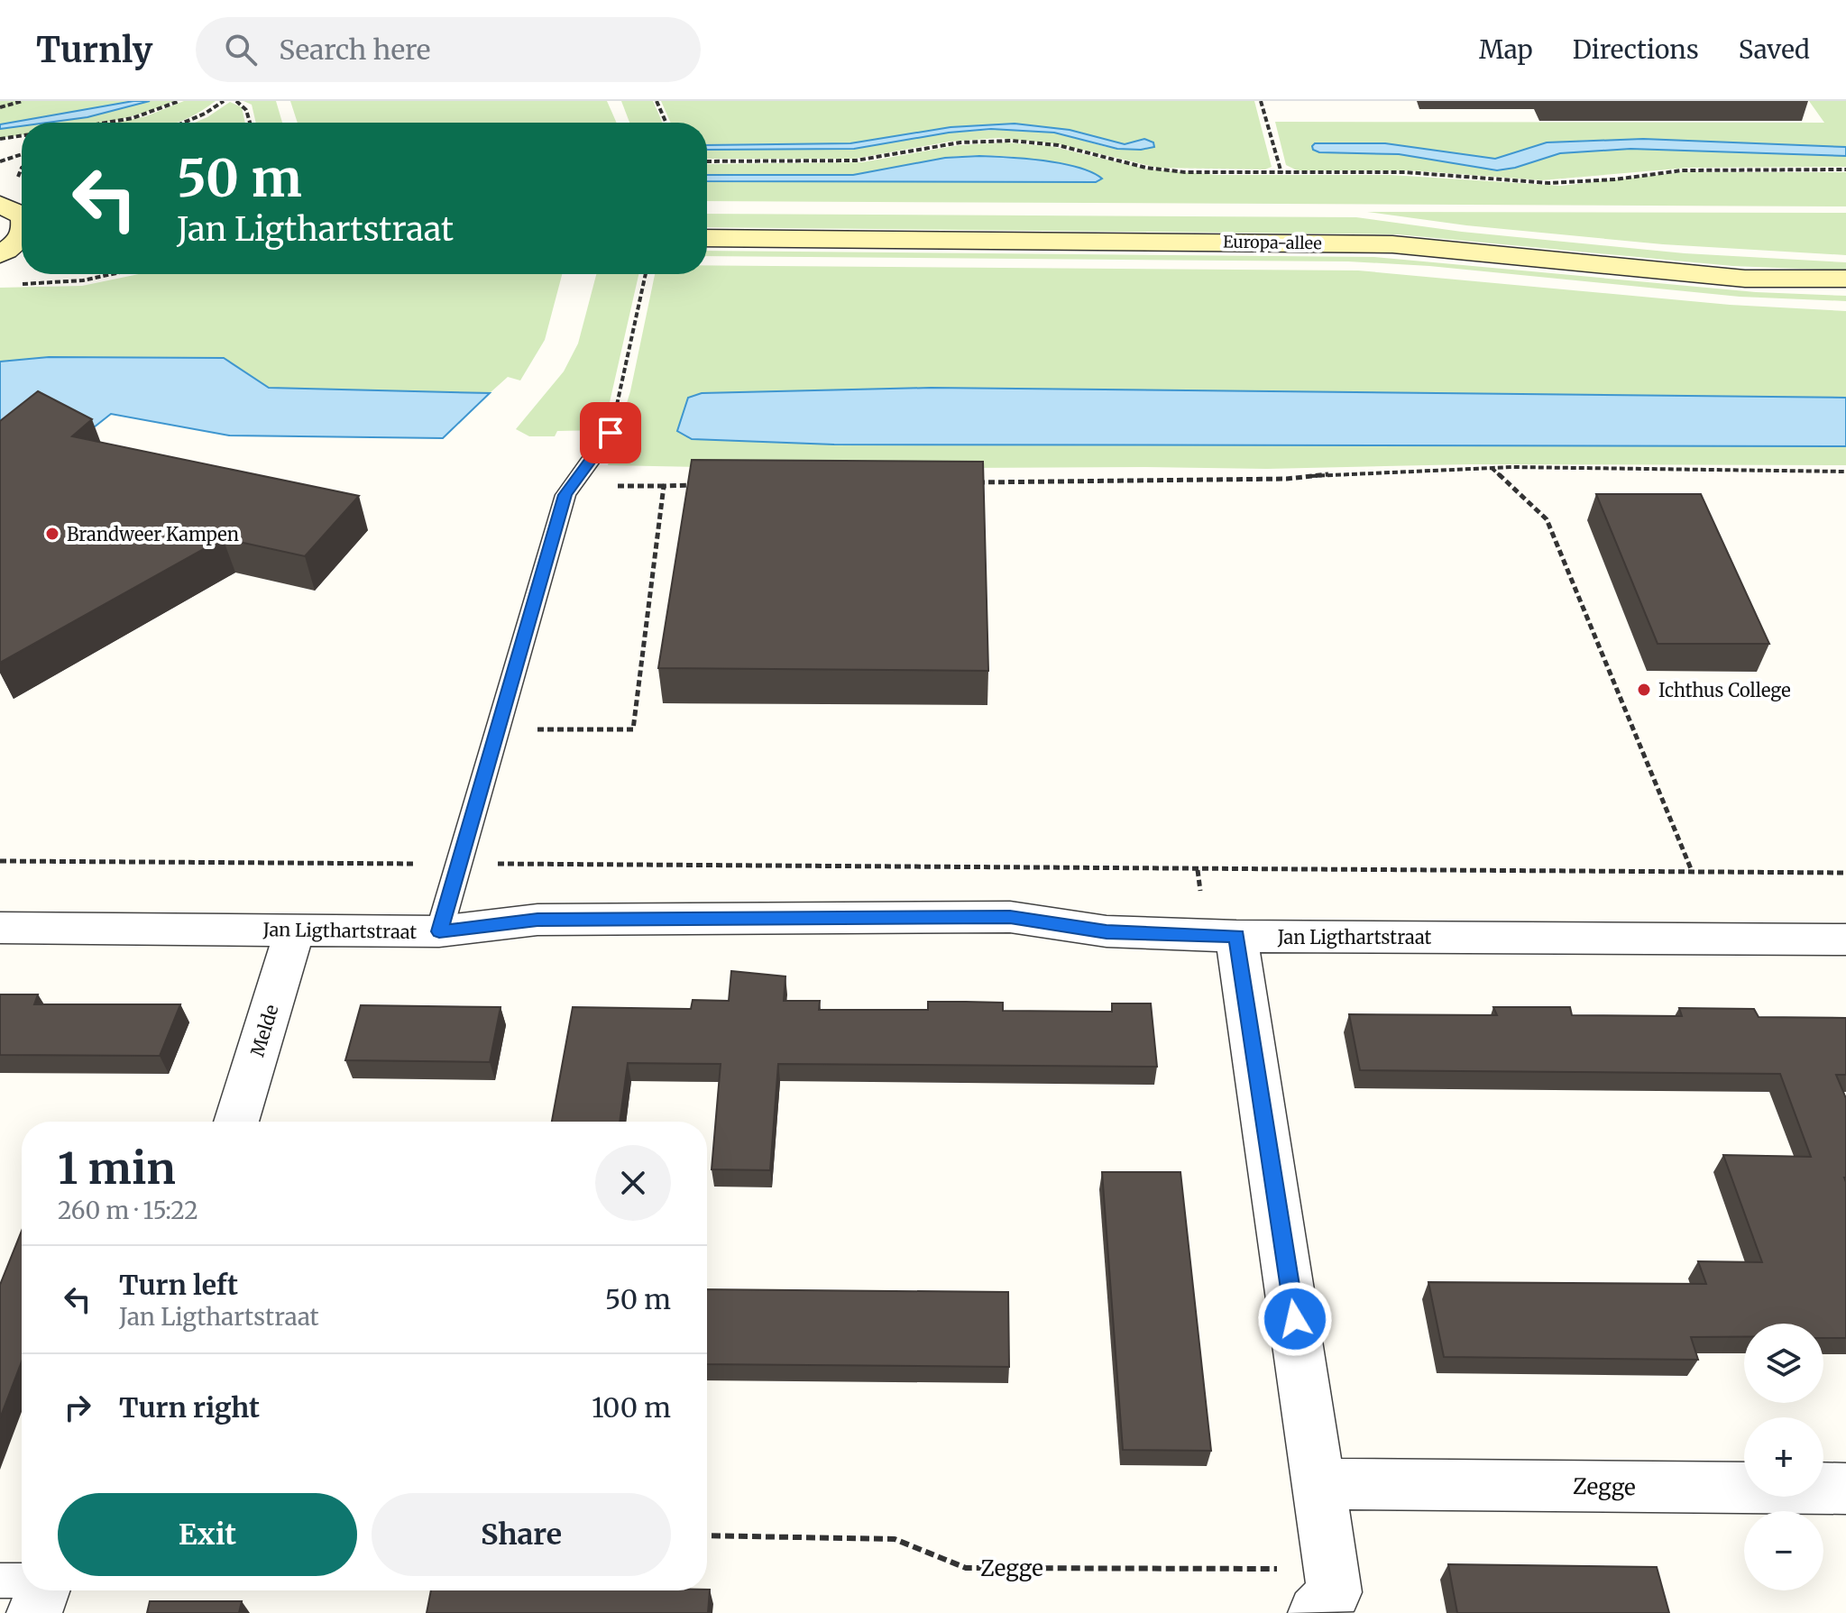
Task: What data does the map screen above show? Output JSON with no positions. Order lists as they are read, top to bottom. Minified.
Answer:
{"streets":{"main road":["Europa-allee"],"street":["Jan Ligthartstraat","Melde","Zegge"]},"crossings":[["Jan Ligthartstraat","Melde"]],"places":["Brandweer Kampen","Ichthus College"],"page":{"header":"Turnly","search":"Search here","nav":["Map","Directions","Saved"],"turn":["50 m","Jan Ligthartstraat"],"heading":["1 min","260 m · 15:22"],"list":[{"name":"Turn left","note":"Jan Ligthartstraat","value":"50 m"},{"name":"Turn right","value":"100 m"}],"map_buttons":["+","−"],"buttons":["Exit","Share"]}}
